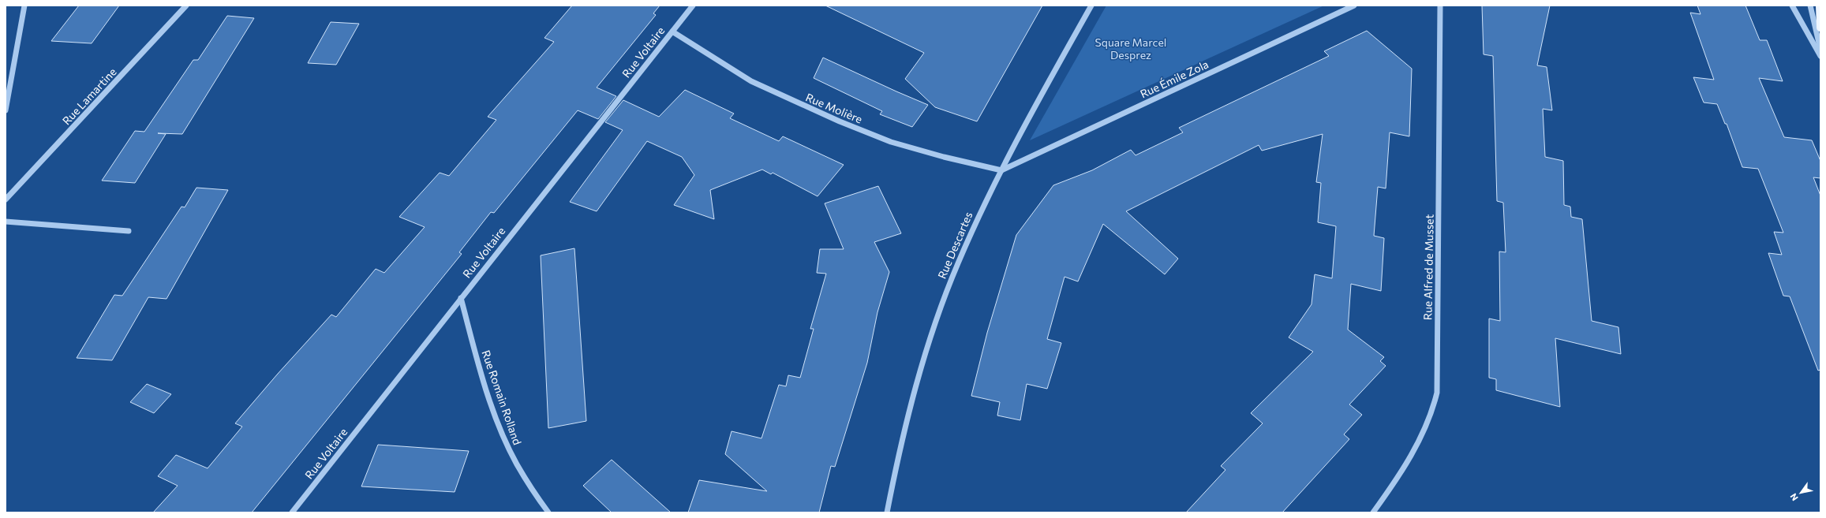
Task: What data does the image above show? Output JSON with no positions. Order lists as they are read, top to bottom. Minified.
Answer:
{"streets":{"street":["Rue Voltaire","Rue Émile Zola","Rue Lamartine","Rue Molière","Rue Descartes","Rue Alfred de Musset","Rue Romain Rolland"]},"crossings":[["Rue Voltaire","Rue Molière"],["Rue Voltaire","Rue Romain Rolland"],["Rue Émile Zola","Rue Molière"],["Rue Émile Zola","Rue Descartes"],["Rue Molière","Rue Descartes"]],"parks":["Square Marcel Desprez"],"north":"bottom left"}
